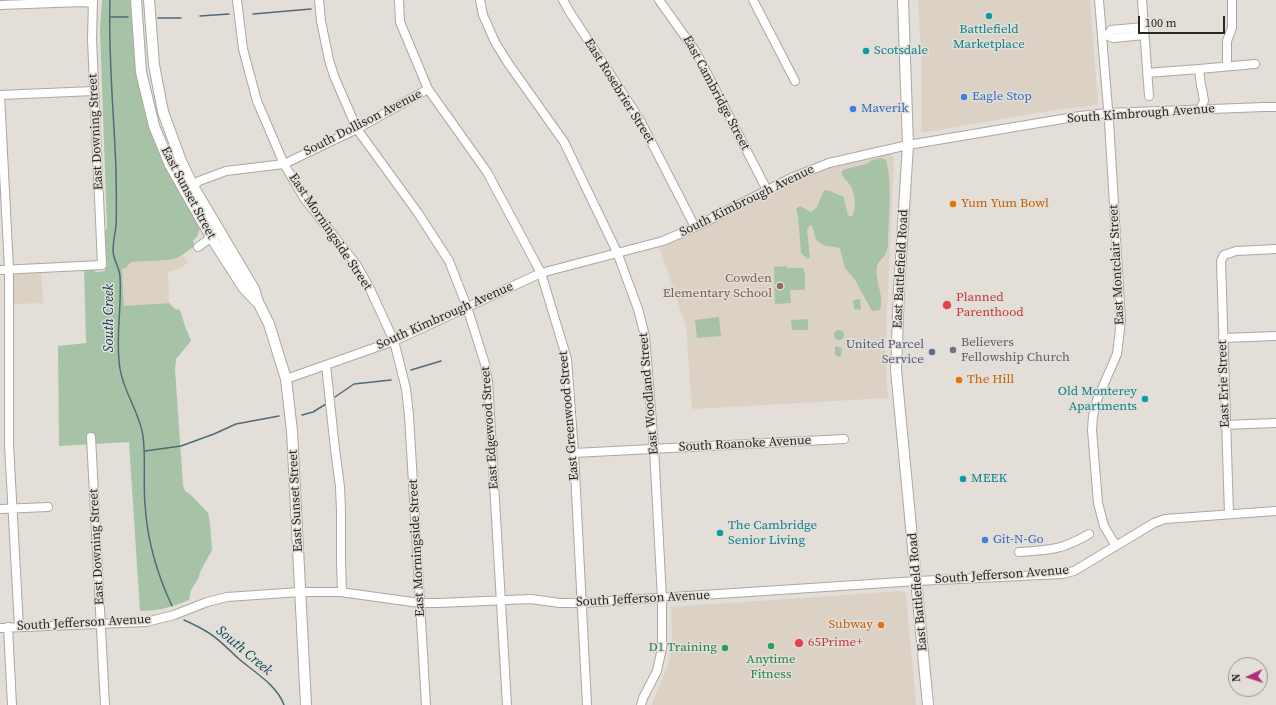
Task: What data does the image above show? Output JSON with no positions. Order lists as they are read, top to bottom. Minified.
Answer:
{"streets":{"main road":["East Sunset Street","East Battlefield Road"],"street":["East Rosebrier Street","East Cambridge Street","South Kimbrough Avenue","South Dollison Avenue","East Downing Street","East Morningside Street","East Montclair Street","East Erie Street","East Woodland Street","East Greenwood Street","East Edgewood Street","South Roanoke Avenue","South Jefferson Avenue"]},"crossings":[["East Rosebrier Street","South Kimbrough Avenue"],["East Cambridge Street","South Kimbrough Avenue"],["South Kimbrough Avenue","East Sunset Street"],["South Kimbrough Avenue","East Morningside Street"],["South Kimbrough Avenue","East Montclair Street"],["South Kimbrough Avenue","East Battlefield Road"],["South Kimbrough Avenue","East Woodland Street"],["South Kimbrough Avenue","East Greenwood Street"],["South Kimbrough Avenue","East Edgewood Street"],["South Dollison Avenue","East Sunset Street"],["South Dollison Avenue","East Morningside Street"],["South Dollison Avenue","East Greenwood Street"],["South Dollison Avenue","East Edgewood Street"],["East Downing Street","South Jefferson Avenue"],["East Sunset Street","South Jefferson Avenue"],["East Morningside Street","South Jefferson Avenue"],["East Montclair Street","South Jefferson Avenue"],["East Battlefield Road","South Jefferson Avenue"],["East Erie Street","South Jefferson Avenue"],["East Woodland Street","South Roanoke Avenue"],["East Woodland Street","South Jefferson Avenue"],["East Greenwood Street","South Roanoke Avenue"],["East Greenwood Street","South Jefferson Avenue"],["East Edgewood Street","South Jefferson Avenue"]],"water":["South Creek"],"places":["Battlefield Marketplace","Scotsdale","Eagle Stop","Maverik","Yum Yum Bowl","Cowden Elementary School","Planned Parenthood","Believers Fellowship Church","United Parcel Service","The Hill","Old Monterey Apartments","MEEK","The Cambridge Senior Living","Git-N-Go","Subway","65Prime+","Anytime Fitness","D1 Training"],"scale_bar":"100 m","north":"left"}
